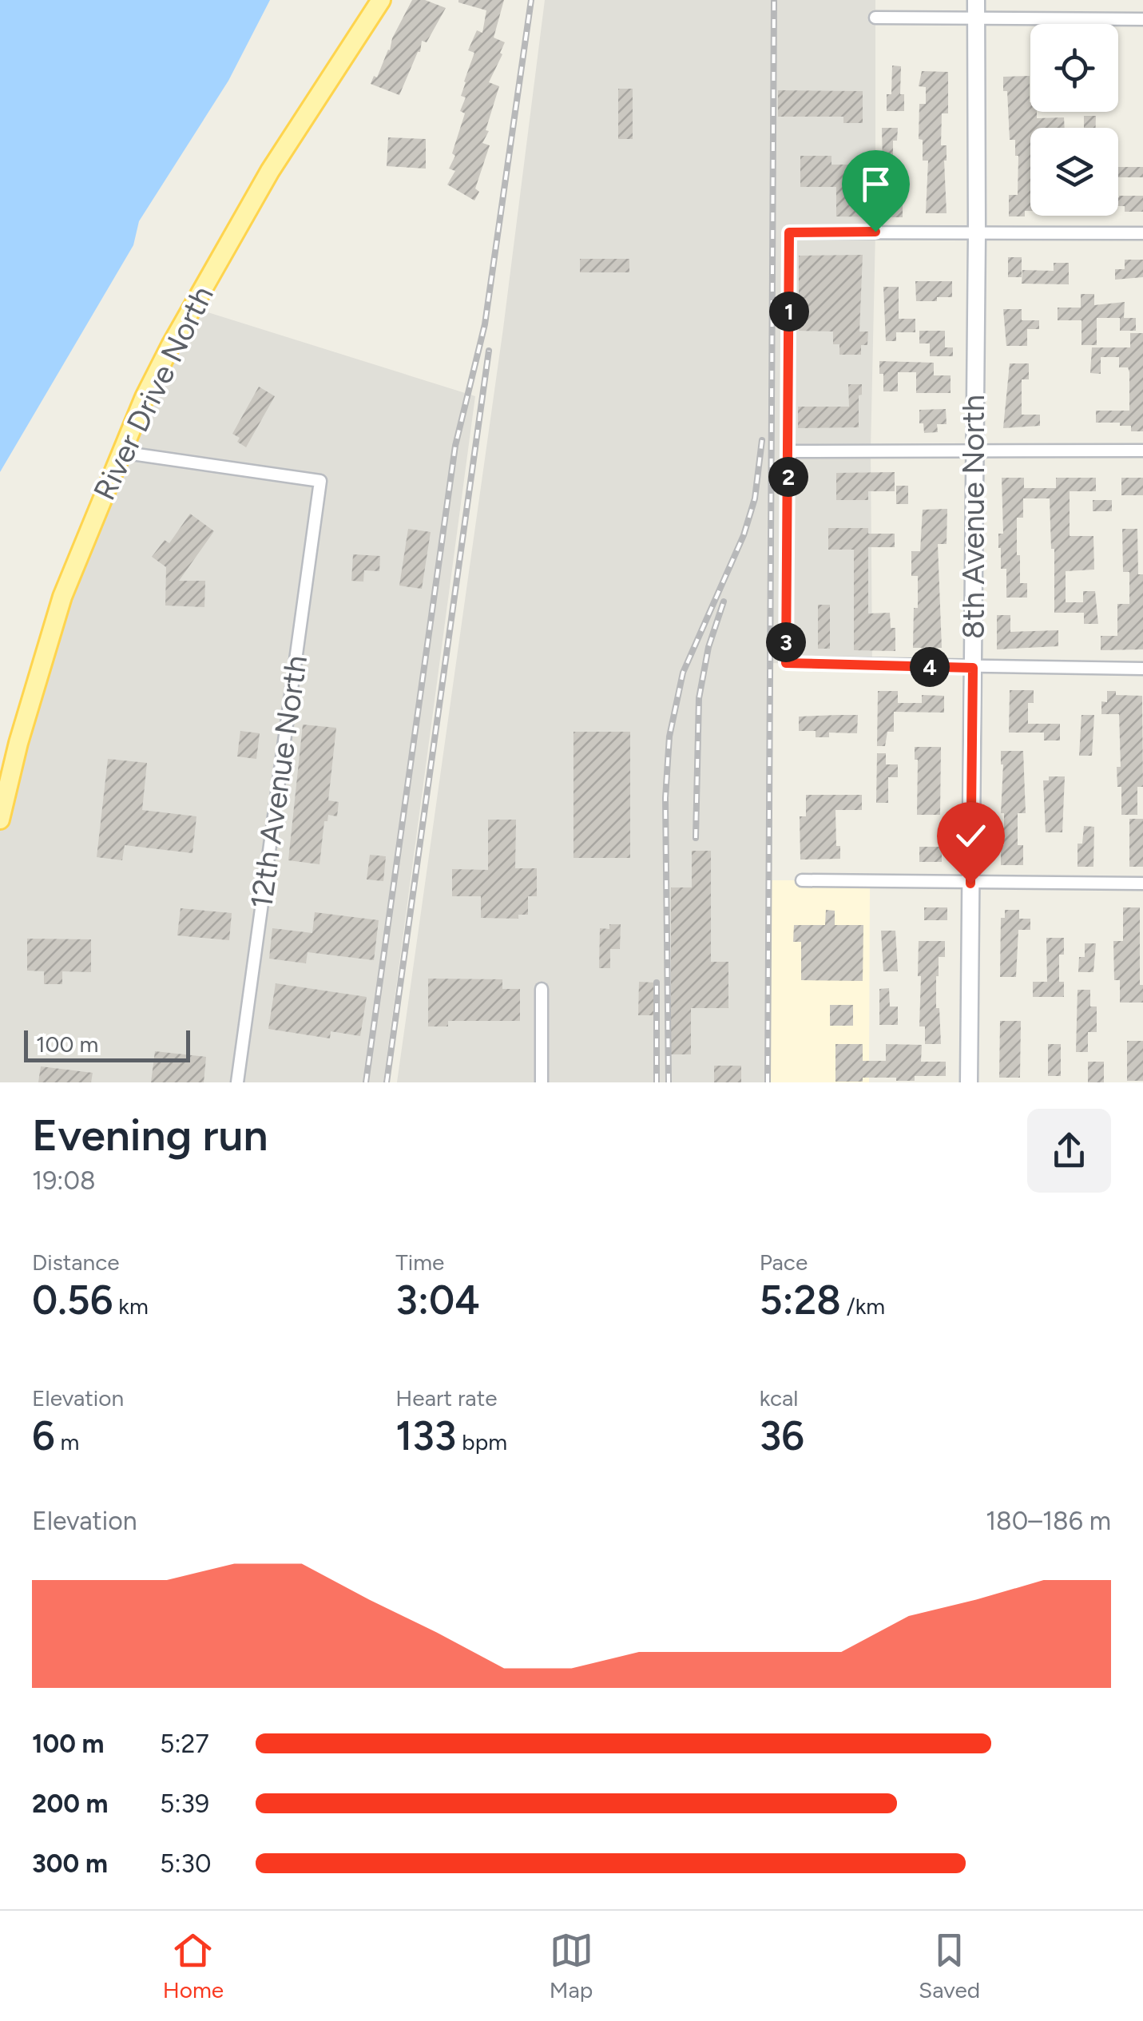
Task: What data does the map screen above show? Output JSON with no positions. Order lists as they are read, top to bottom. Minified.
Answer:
{"streets":{"main road":["River Drive North"],"street":["8th Avenue North","12th Avenue North"]},"crossings":[["River Drive North","12th Avenue North"]],"scale_bar":"100 m","page":{"pins":["1","2","3","4"],"scale":"100 m","heading":["Evening run","19:08"],"stats":[["Distance","0.56 km"],["Time","3:04"],["Pace","5:28 /km"],["Elevation","6 m"],["Heart rate","133 bpm"],["kcal","36"]],"chart":["Elevation","180–186 m"],"list":[{"name":"100 m","note":"5:27"},{"name":"200 m","note":"5:39"},{"name":"300 m","note":"5:30"}],"tabs":["Home","Map","Saved"]}}
